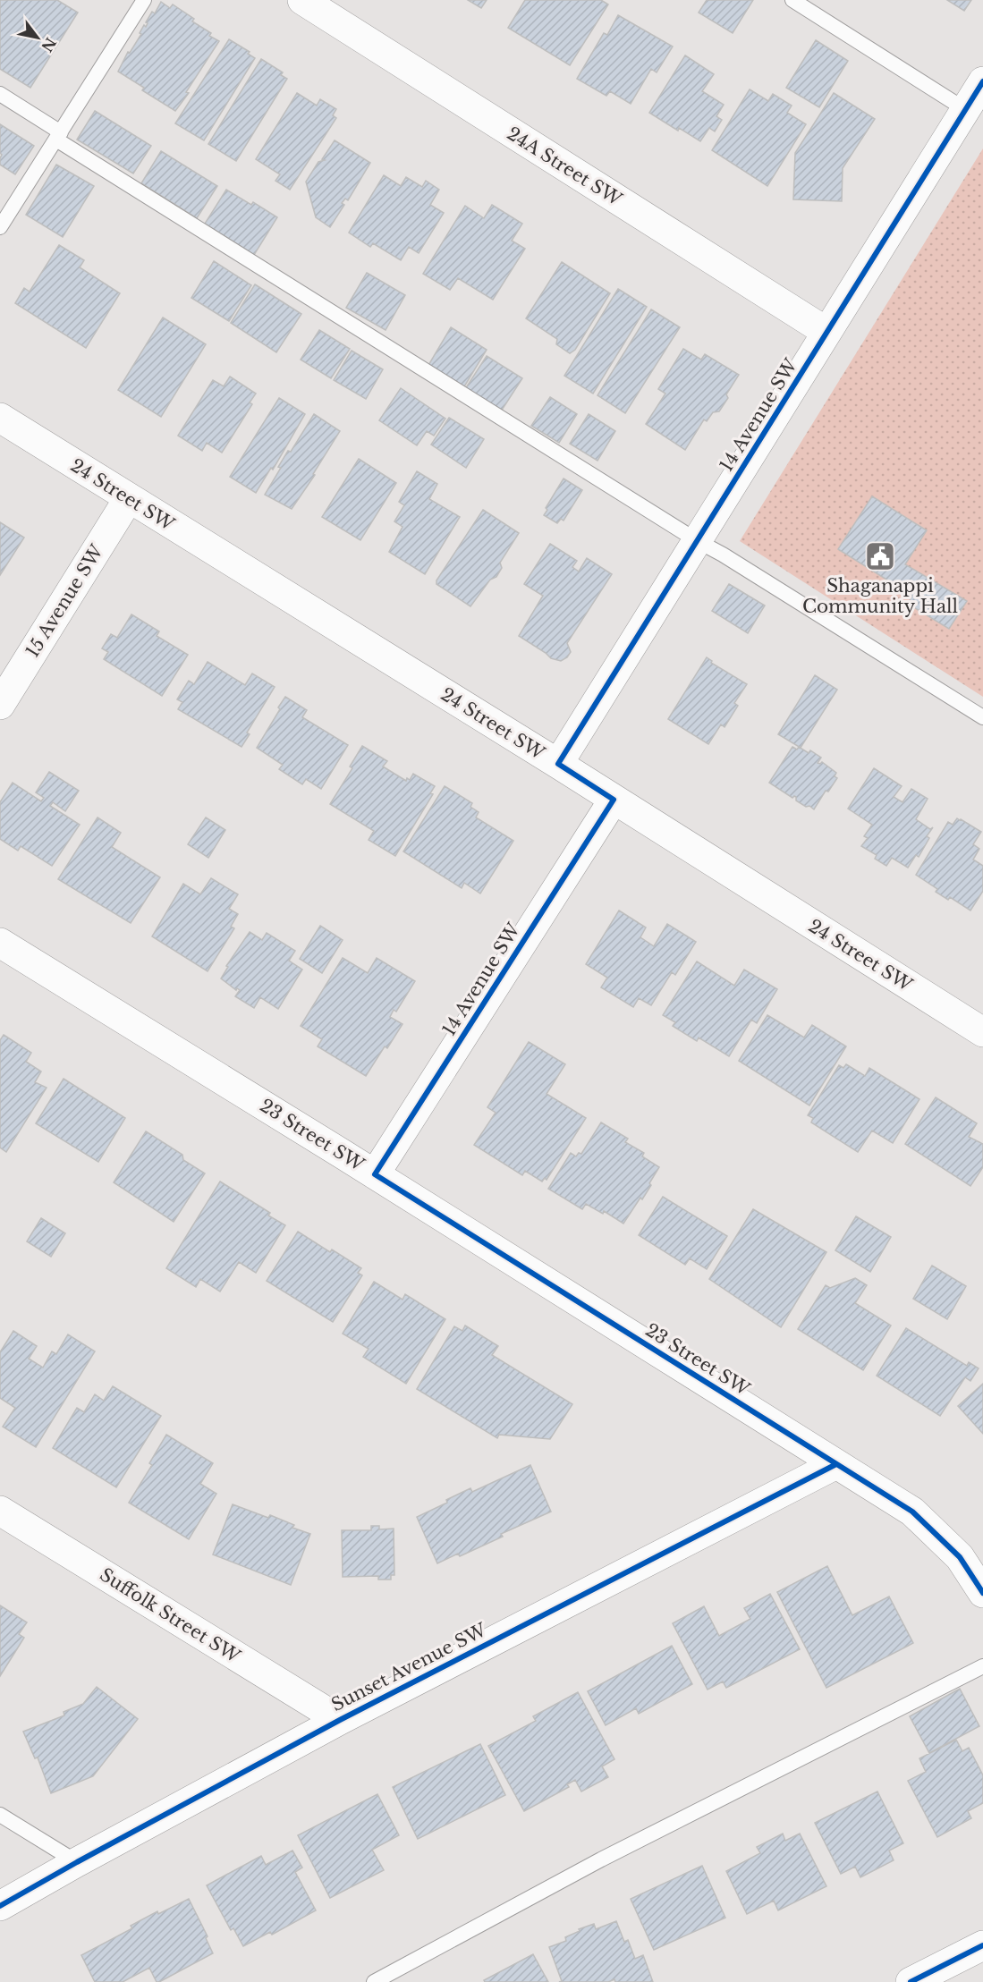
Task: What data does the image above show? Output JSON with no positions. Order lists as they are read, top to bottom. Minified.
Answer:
{"streets":{"street":["24A Street SW","14 Avenue SW","24 Street SW","15 Avenue SW","23 Street SW","Suffolk Street SW","Sunset Avenue SW"]},"crossings":[["24A Street SW","14 Avenue SW"],["14 Avenue SW","24 Street SW"],["14 Avenue SW","23 Street SW"],["24 Street SW","15 Avenue SW"],["23 Street SW","Sunset Avenue SW"],["Suffolk Street SW","Sunset Avenue SW"]],"places":{"public building":["Shaganappi Community Hall"]},"north":"bottom right"}
